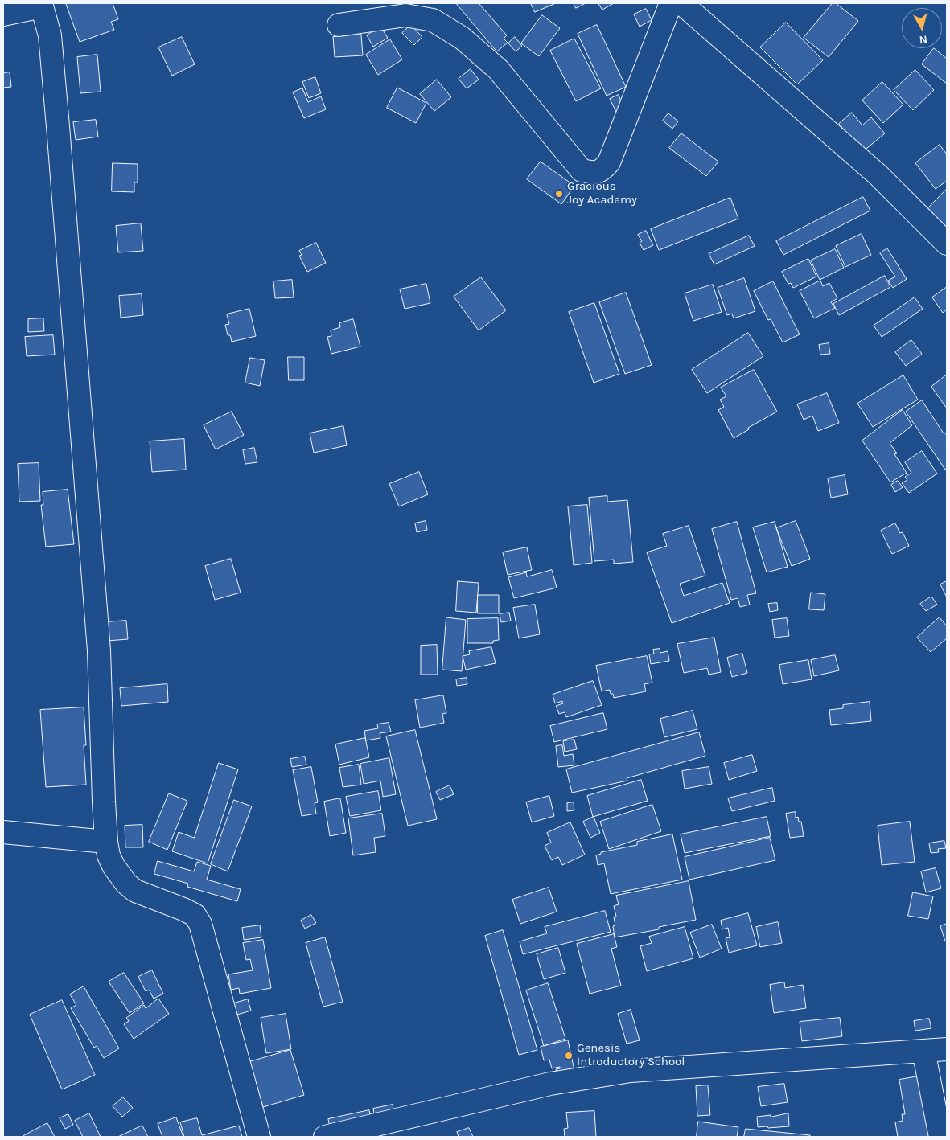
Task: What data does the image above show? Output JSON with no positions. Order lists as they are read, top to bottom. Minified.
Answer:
{"places":["Gracious Joy Academy","Genesis Introductory School"],"north":"bottom"}
